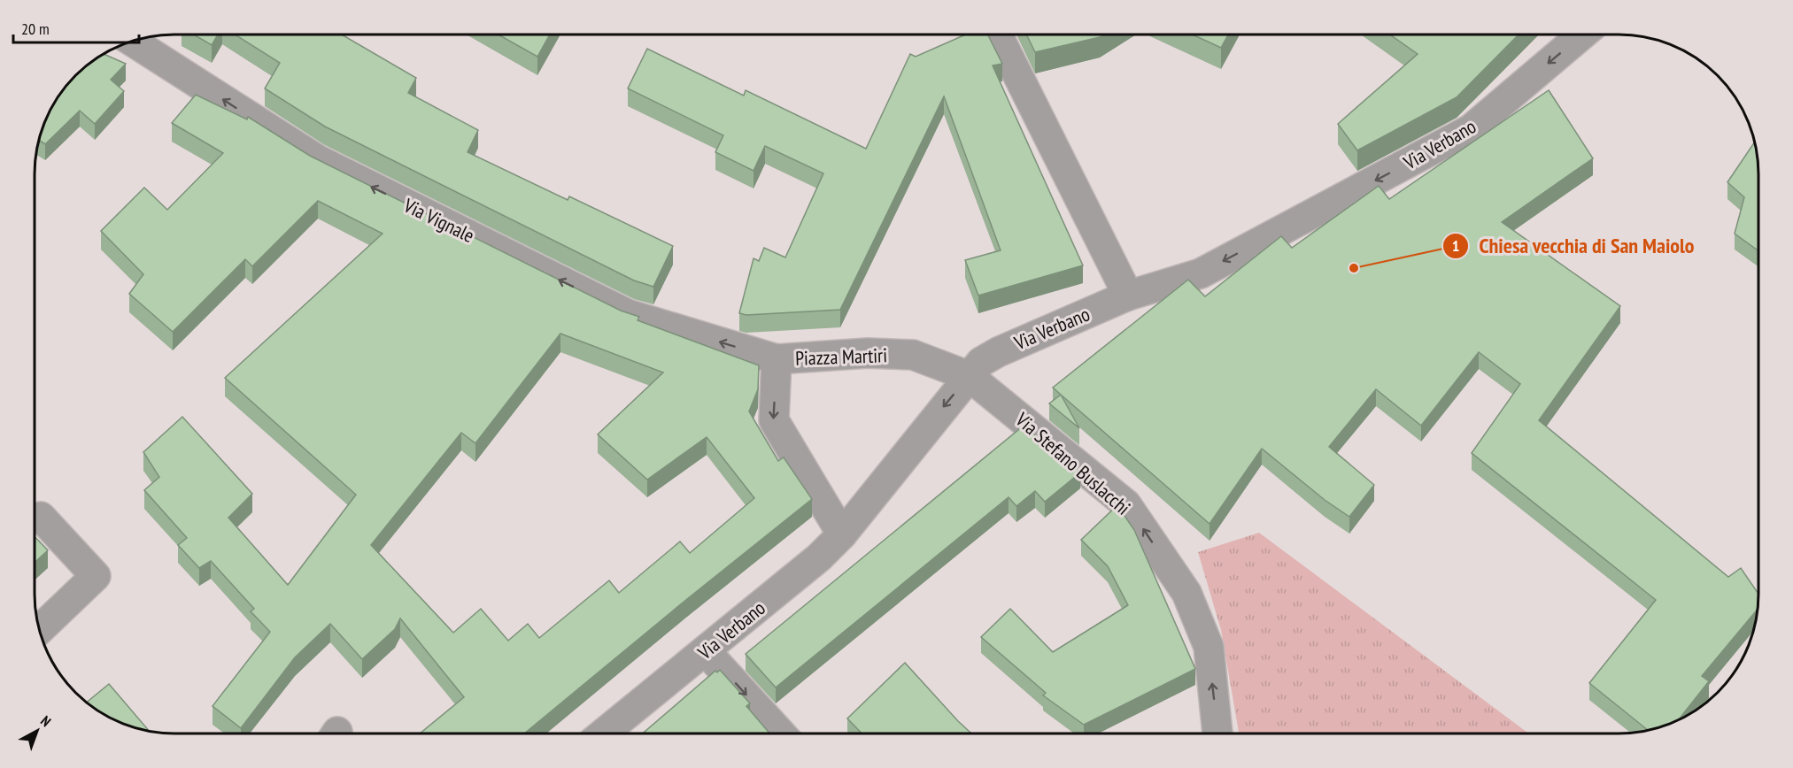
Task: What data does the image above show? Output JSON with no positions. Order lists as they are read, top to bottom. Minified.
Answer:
{"streets":{"street":["Via Verbano","Via Vignale","Piazza Martiri","Via Stefano Buslacchi"]},"crossings":[["Via Verbano","Piazza Martiri"],["Via Verbano","Via Stefano Buslacchi"],["Via Vignale","Piazza Martiri"],["Piazza Martiri","Via Stefano Buslacchi"]],"one_way":["Via Verbano","Via Vignale","Piazza Martiri","Via Stefano Buslacchi"],"places":["Chiesa vecchia di San Maiolo"],"scale_bar":"20 m","north":"top right"}
